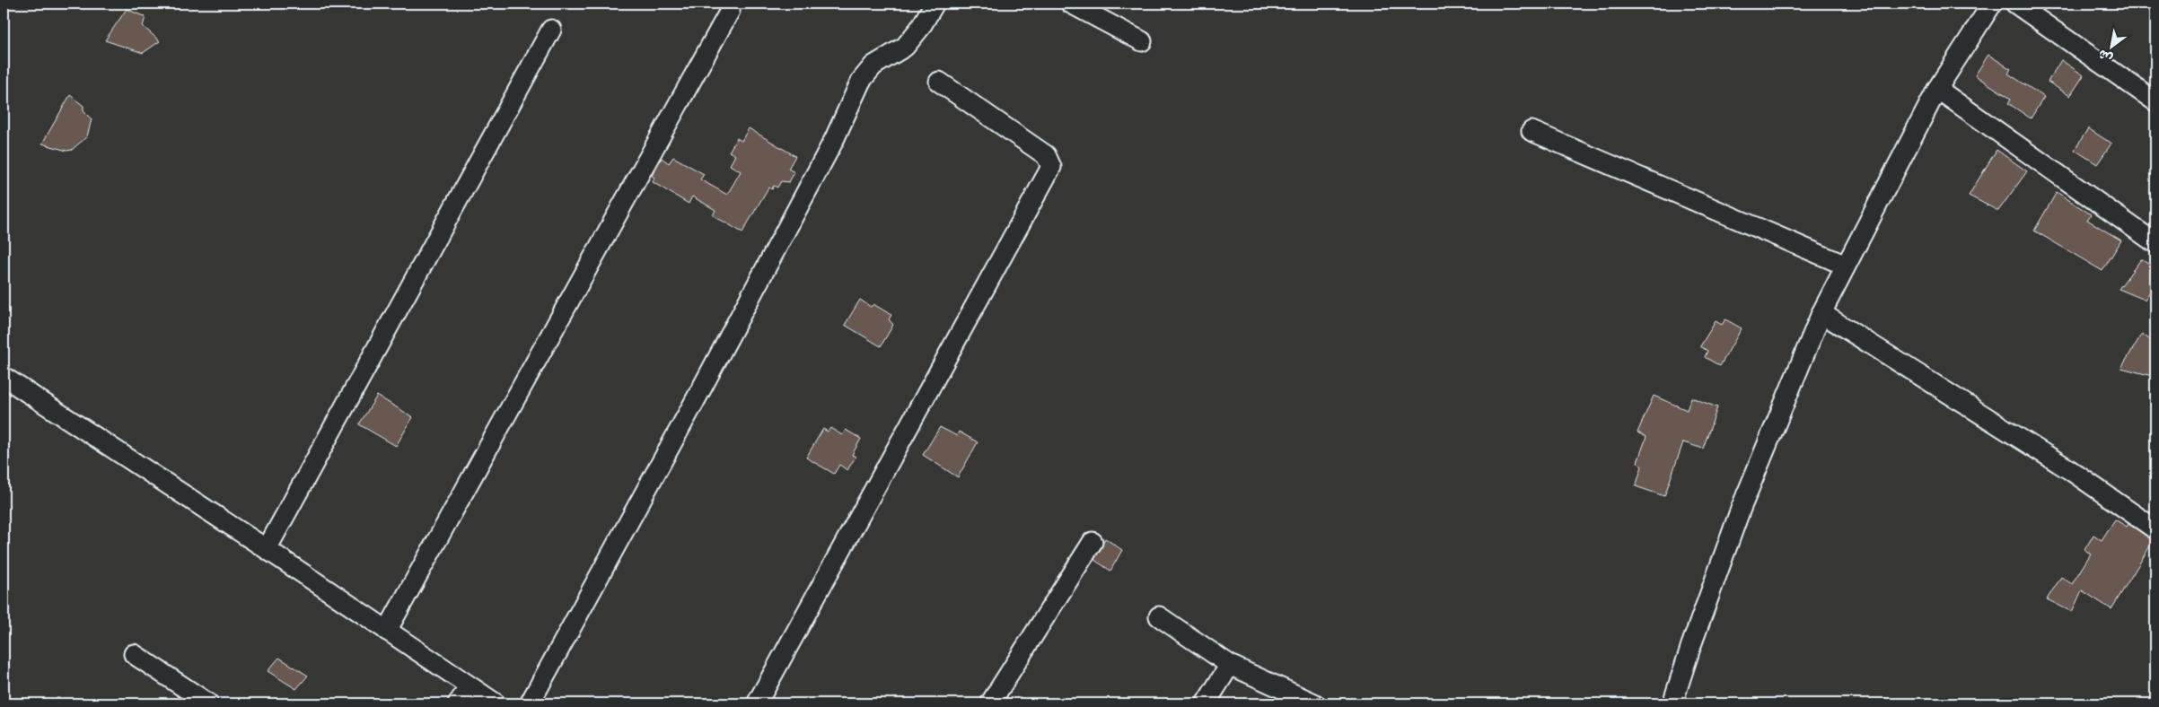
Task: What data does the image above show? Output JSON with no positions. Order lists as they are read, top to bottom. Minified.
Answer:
{"north":"bottom left"}
